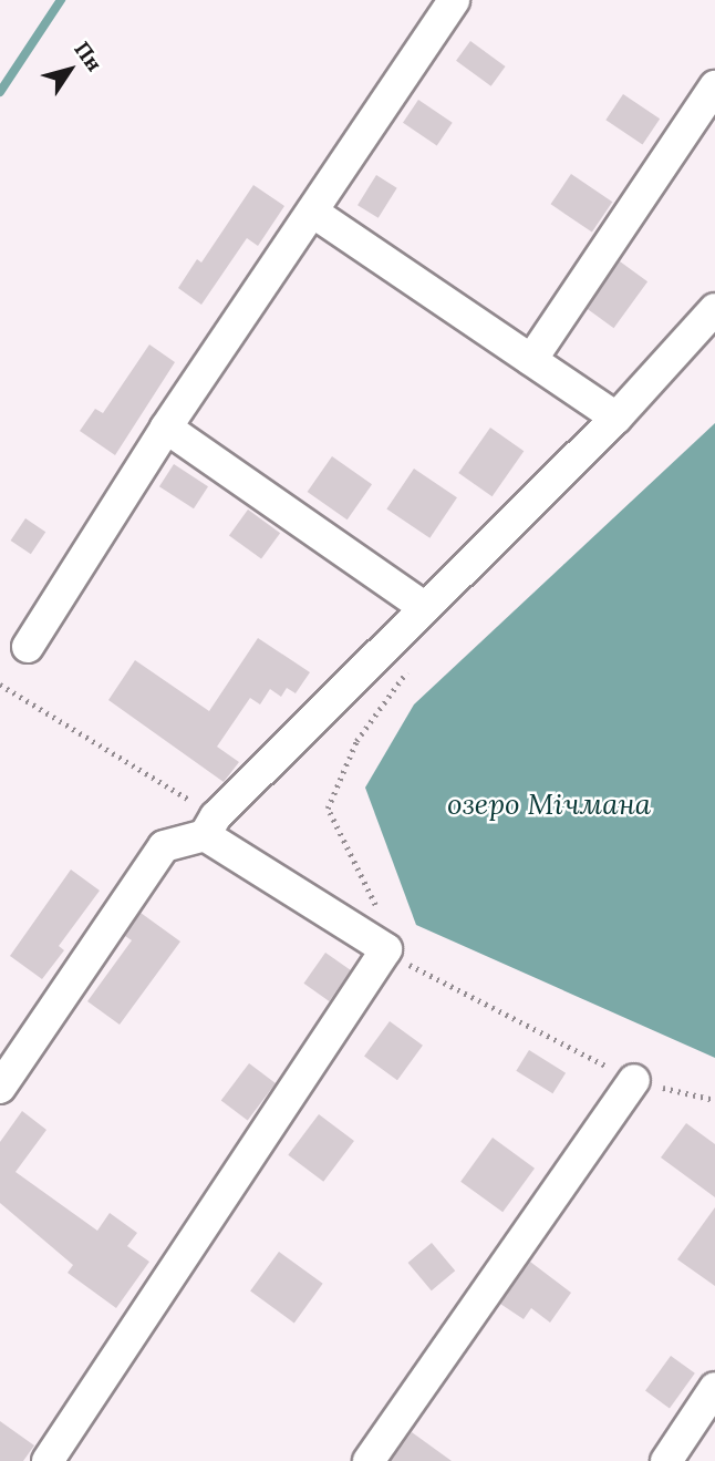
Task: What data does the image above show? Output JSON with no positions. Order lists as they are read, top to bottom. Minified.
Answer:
{"water":["озеро Мічмана"],"north":"top right"}
